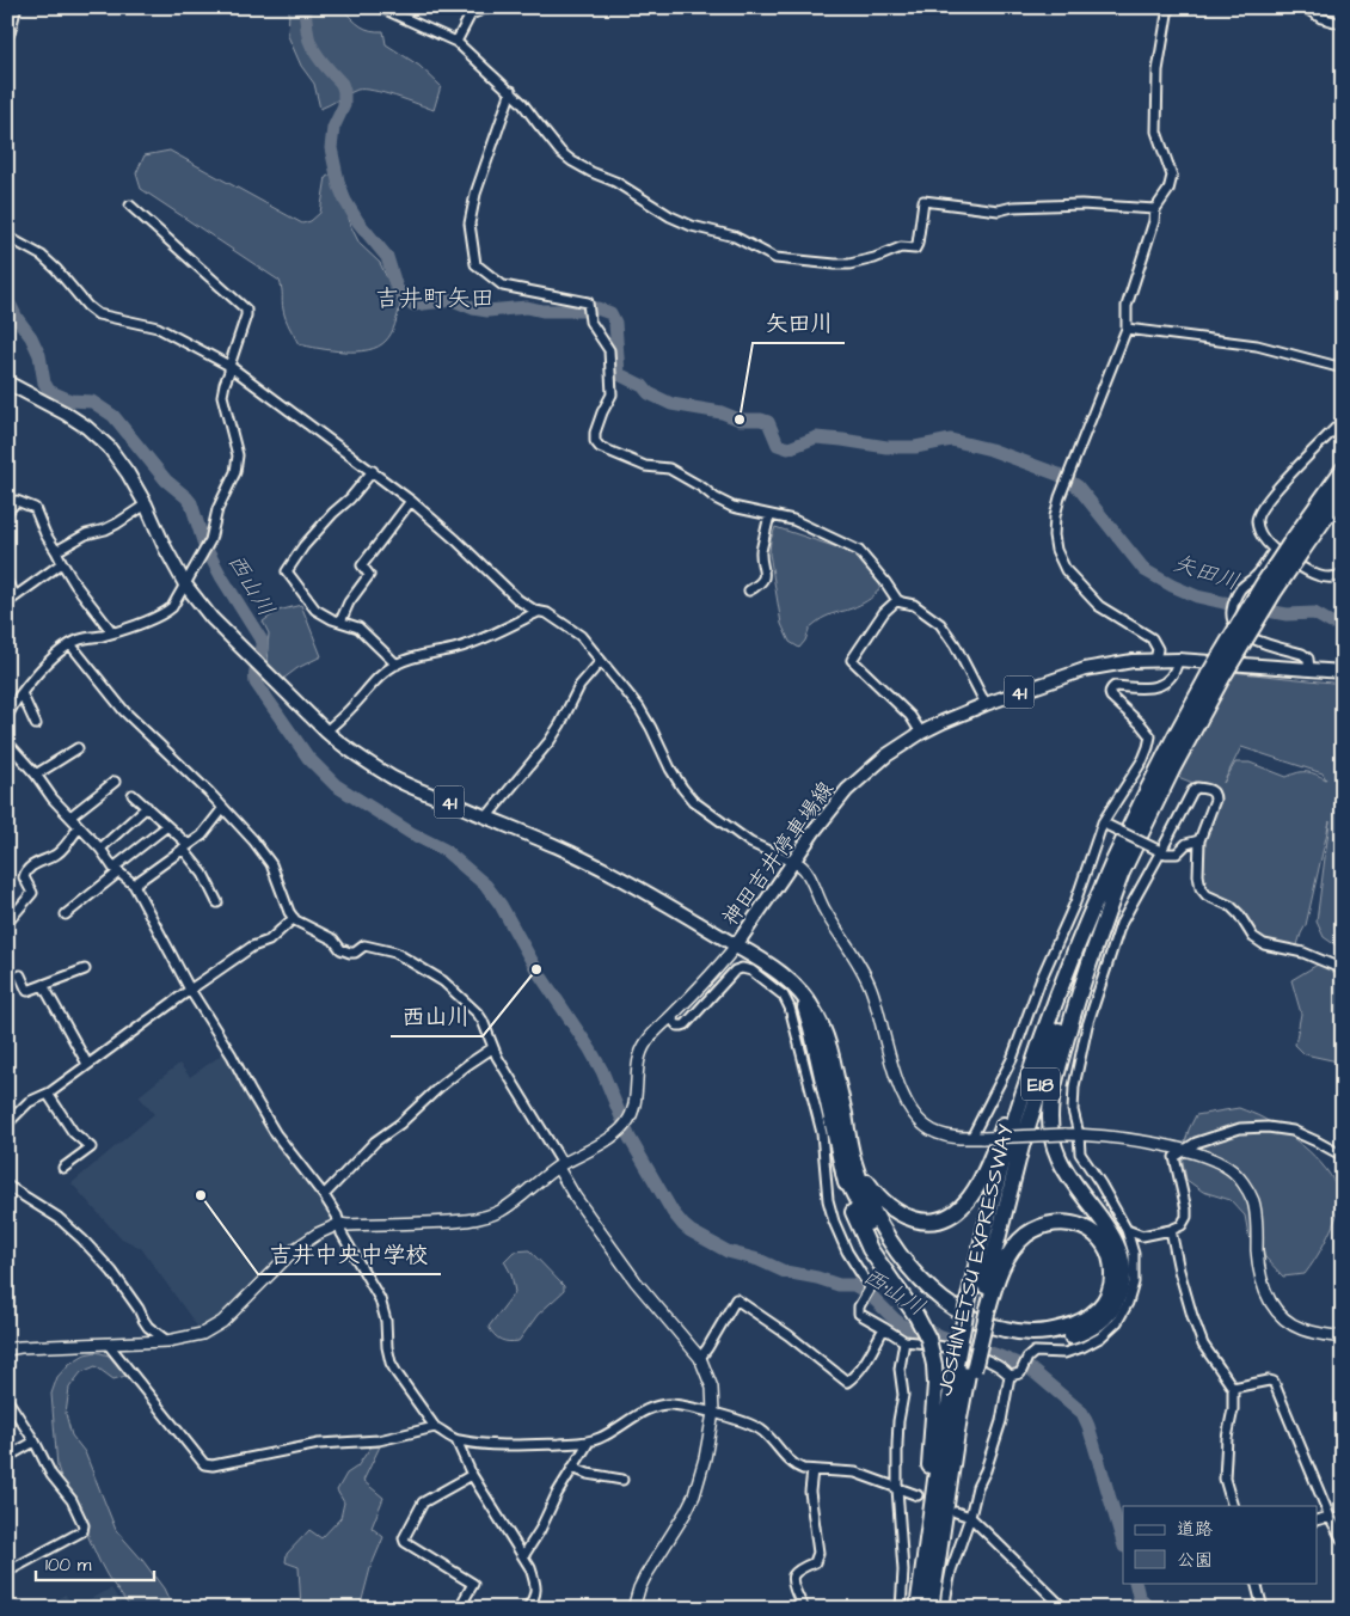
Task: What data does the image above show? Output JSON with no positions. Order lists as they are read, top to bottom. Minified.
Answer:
{"streets":{"highway":["E18","JOSHIN-ETSU EXPRESSWAY"],"main road":["41","神田吉井停車場線"]},"districts":["吉井町矢田"],"water":["矢田川","西山川"],"places":["矢田川","西山川","吉井中央中学校"],"legend":["道路","公園"],"scale_bar":"100 m"}
